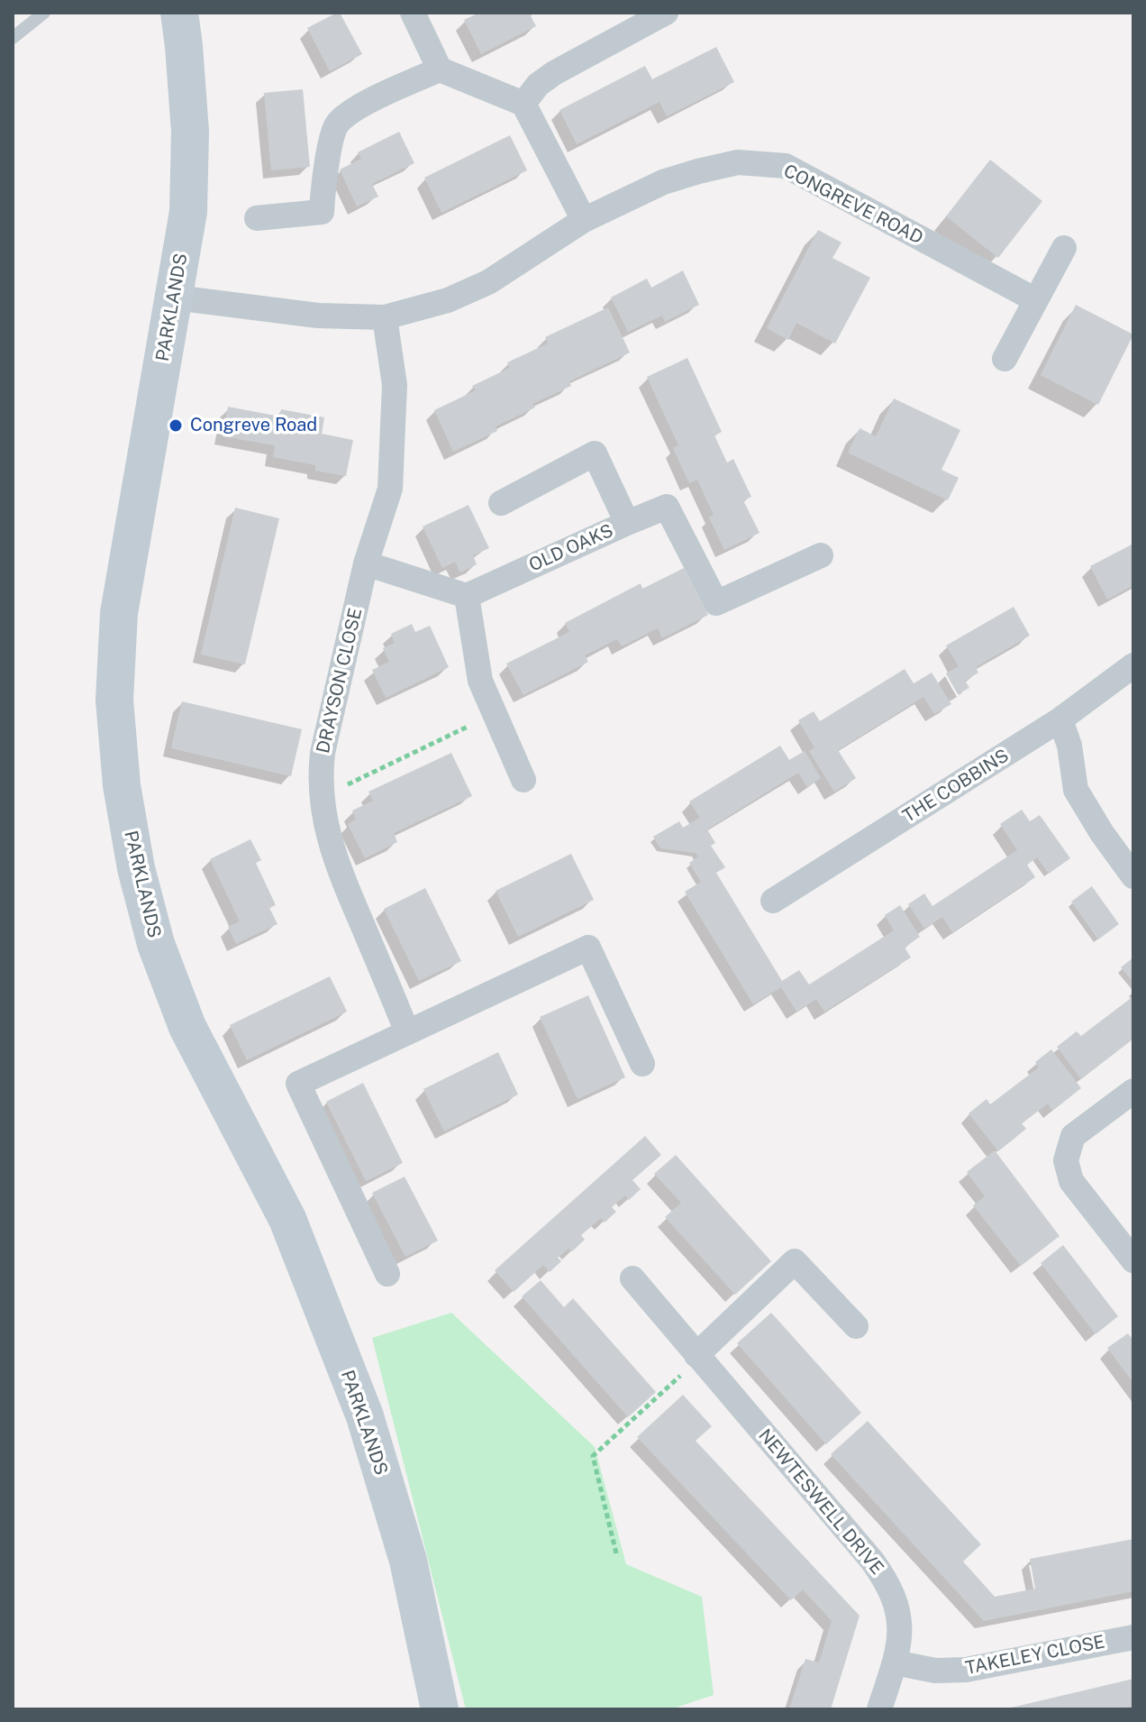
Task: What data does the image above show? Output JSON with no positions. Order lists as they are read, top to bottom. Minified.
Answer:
{"streets":{"street":["CONGREVE ROAD","PARKLANDS","OLD OAKS","DRAYSON CLOSE","THE COBBINS","NEWTESWELL DRIVE","TAKELEY CLOSE"]},"crossings":[["CONGREVE ROAD","PARKLANDS"],["CONGREVE ROAD","DRAYSON CLOSE"],["NEWTESWELL DRIVE","TAKELEY CLOSE"]],"places":["Congreve Road"]}
